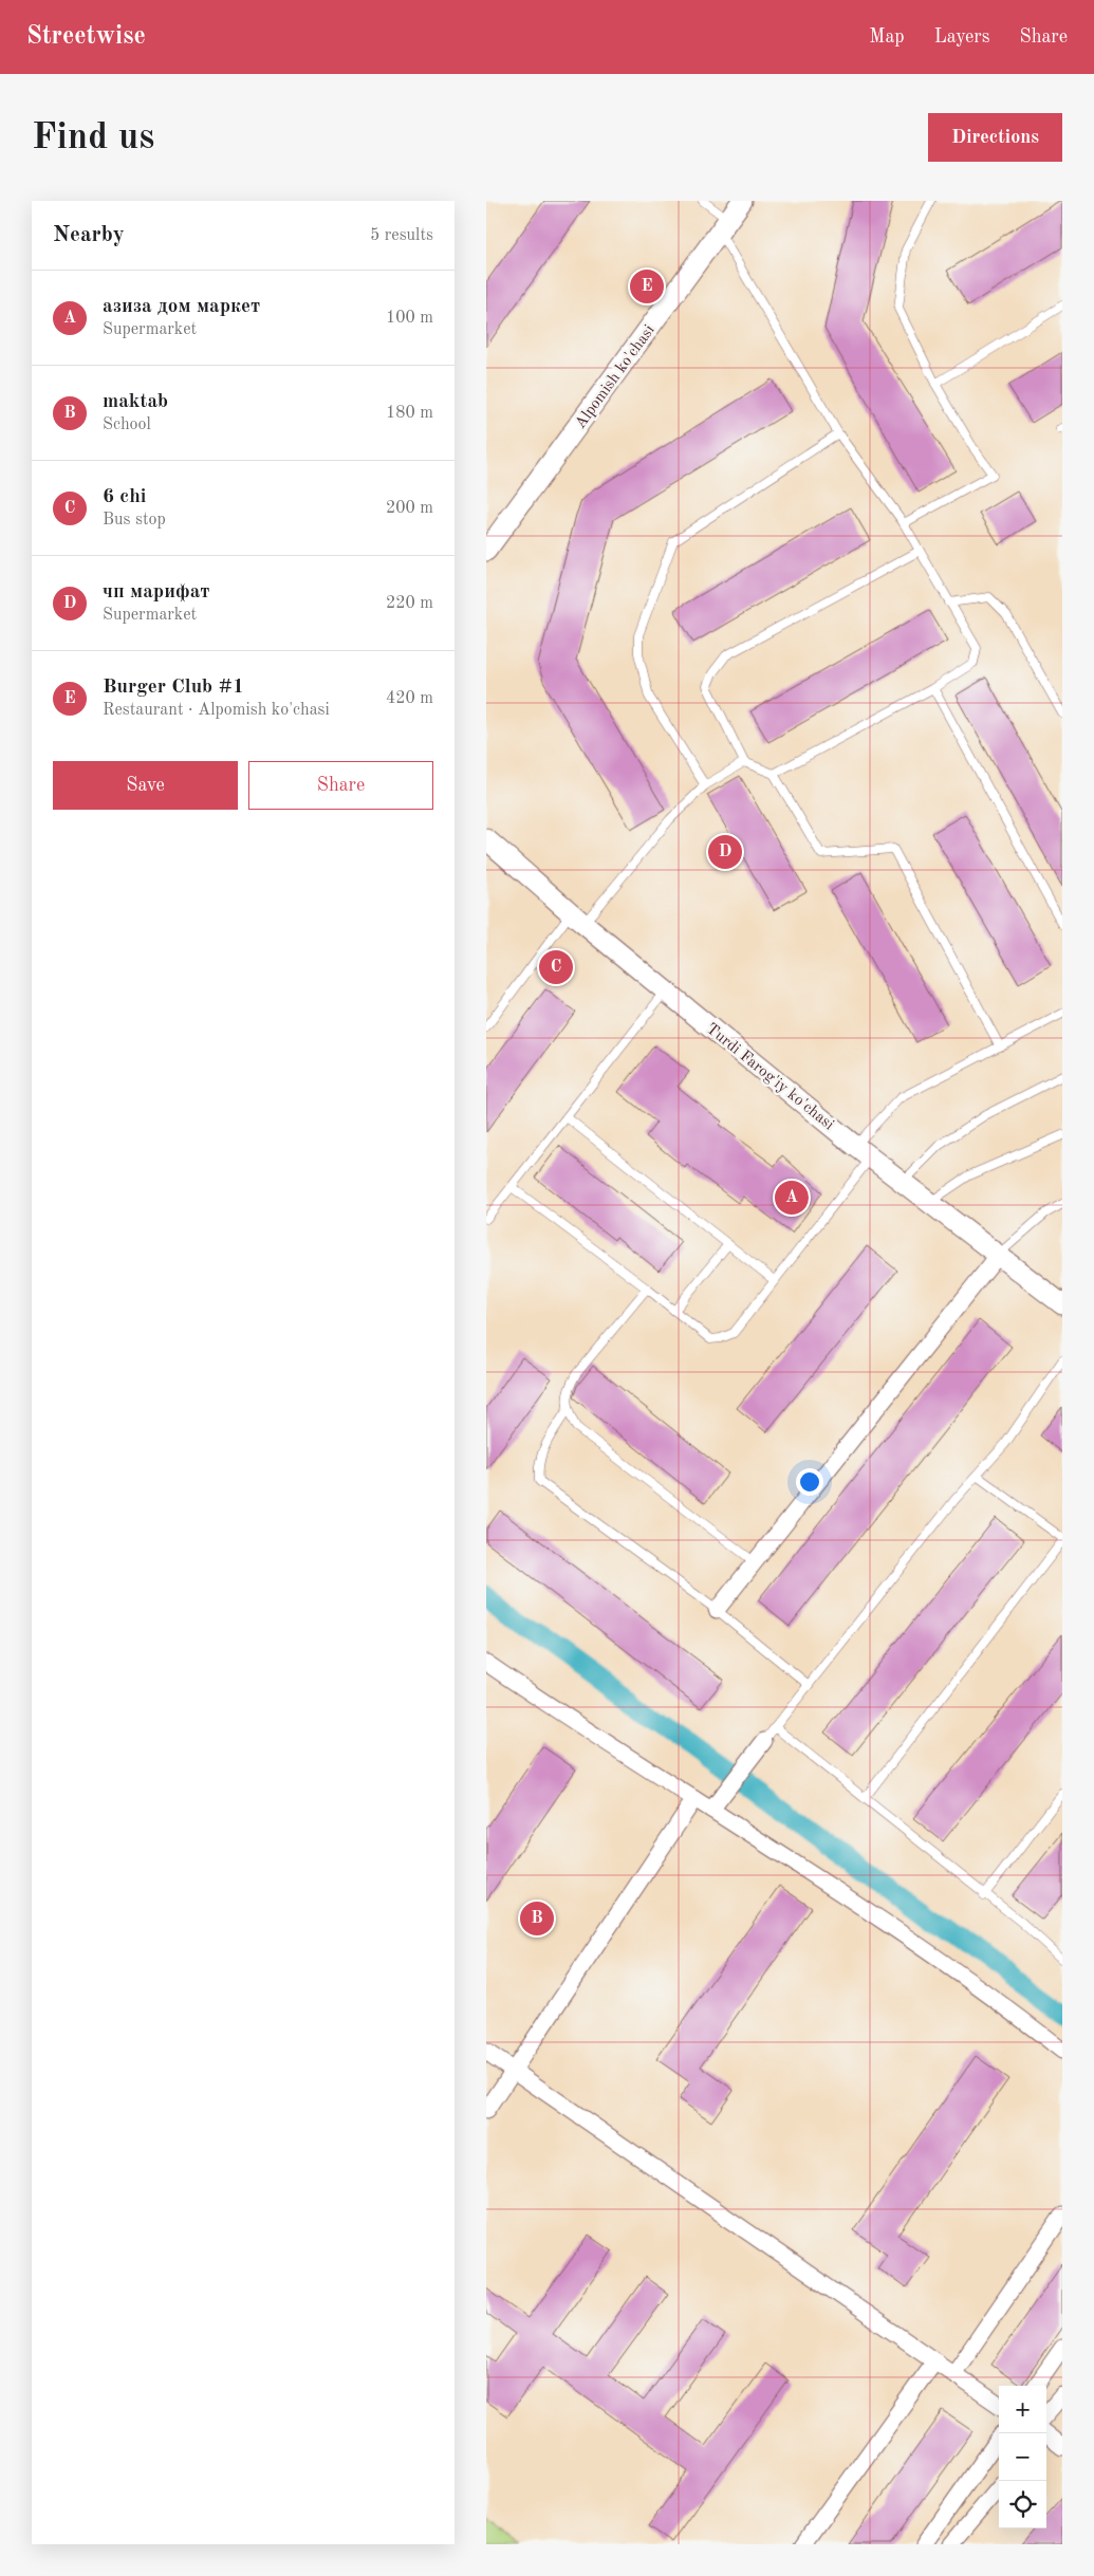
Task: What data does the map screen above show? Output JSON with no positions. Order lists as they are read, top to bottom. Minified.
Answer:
{"streets":{"street":["Alpomish ko'chasi","Turdi Farog'iy ko'chasi"]},"page":{"header":"Streetwise","nav":["Map","Layers","Share"],"buttons":["Directions",["Save","Share"]],"title":"Find us","heading":["Nearby","5 results"],"pins":["E","D","C","A","B"],"list":[{"mark":"A","name":"азиза дом маркет","note":"Supermarket","value":"100 m"},{"mark":"B","name":"maktab","note":"School","value":"180 m"},{"mark":"C","name":"6 chi","note":"Bus stop","value":"200 m"},{"mark":"D","name":"чп марифат","note":"Supermarket","value":"220 m"},{"mark":"E","name":"Burger Club #1","note":"Restaurant · Alpomish ko'chasi","value":"420 m"}],"map_buttons":["+","−"]}}
